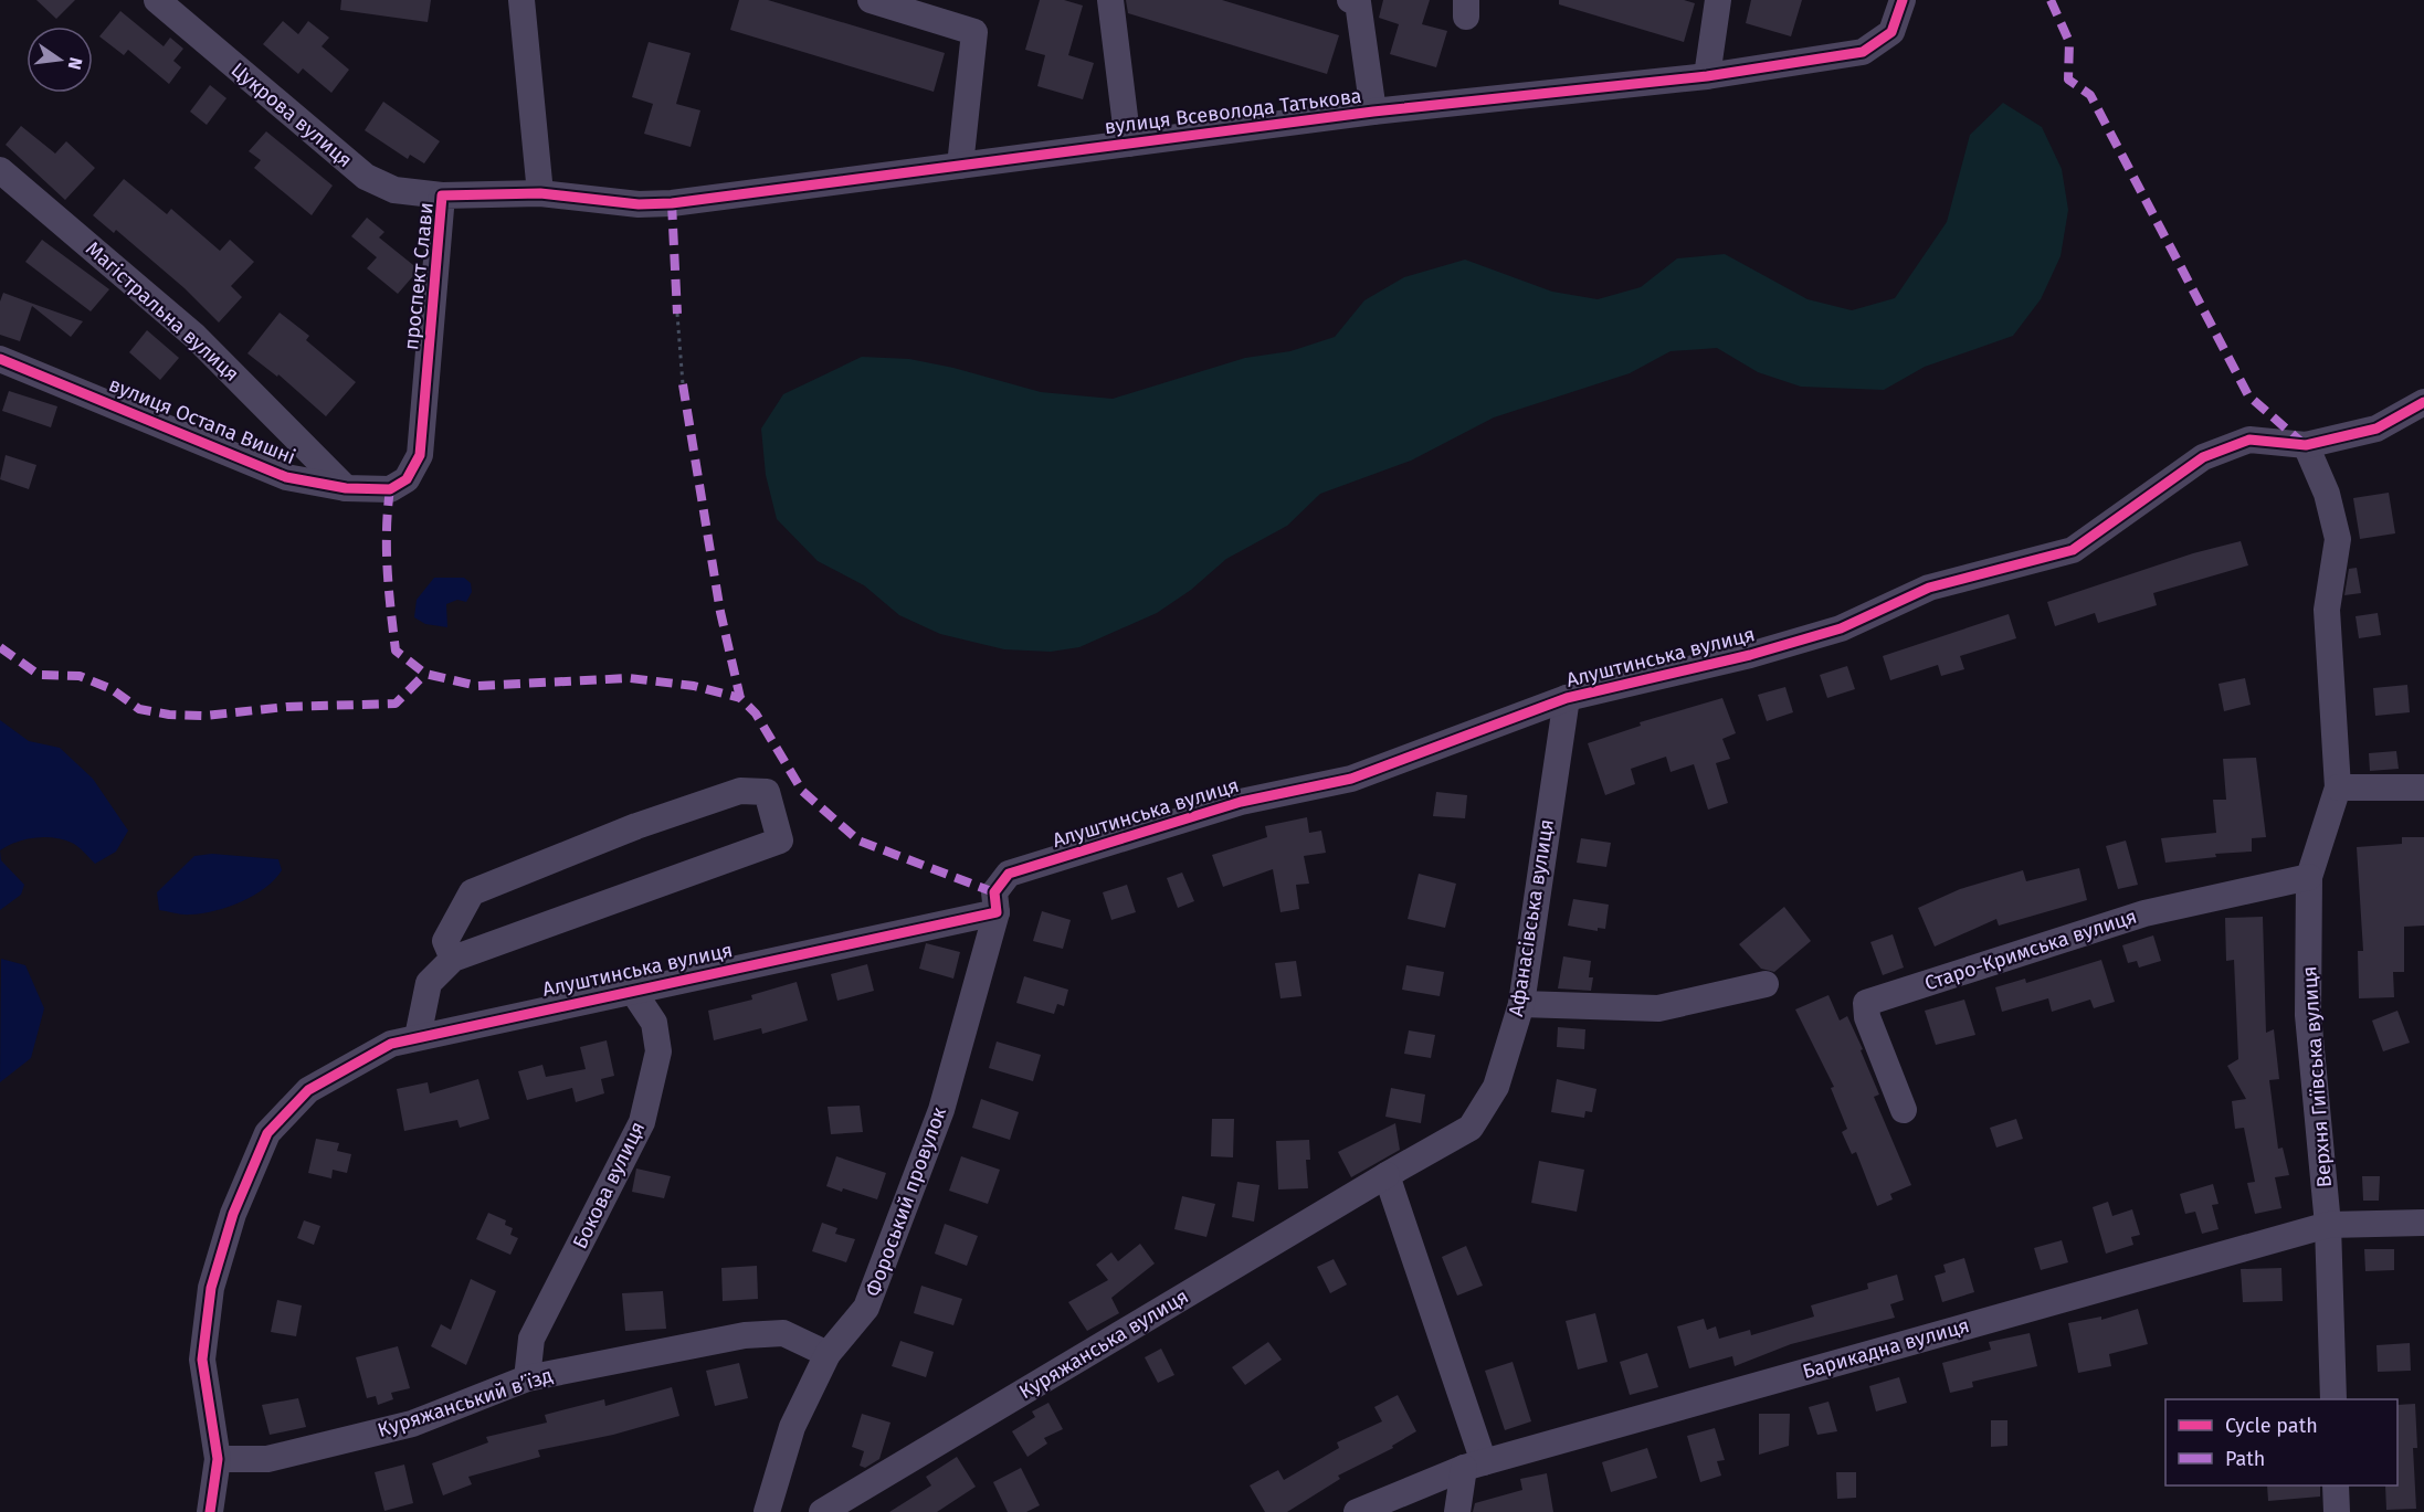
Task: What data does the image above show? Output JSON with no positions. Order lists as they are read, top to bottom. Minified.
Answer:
{"streets":{"street":["вулиця Всеволода Татькова","Цукрова вулиця","проспект Слави","Магістральна вулиця","вулиця Остапа Вишні","Алуштинська вулиця","Афанасівська вулиця","Старо-Кримська вулиця","Верхня Гиївська вулиця","Бокова вулиця","Фороський провулок","Куряжанська вулиця","Барикадна вулиця","Куряжанський в’їзд"]},"crossings":[["вулиця Всеволода Татькова","проспект Слави"],["Цукрова вулиця","проспект Слави"],["проспект Слави","вулиця Остапа Вишні"],["Магістральна вулиця","вулиця Остапа Вишні"],["Алуштинська вулиця","Афанасівська вулиця"],["Алуштинська вулиця","Верхня Гиївська вулиця"],["Алуштинська вулиця","Бокова вулиця"],["Алуштинська вулиця","Фороський провулок"],["Алуштинська вулиця","Куряжанський в’їзд"],["Афанасівська вулиця","Куряжанська вулиця"],["Старо-Кримська вулиця","Верхня Гиївська вулиця"],["Верхня Гиївська вулиця","Барикадна вулиця"],["Бокова вулиця","Куряжанський в’їзд"],["Фороський провулок","Куряжанський в’їзд"]],"legend":["Cycle path","Path"],"north":"right"}
